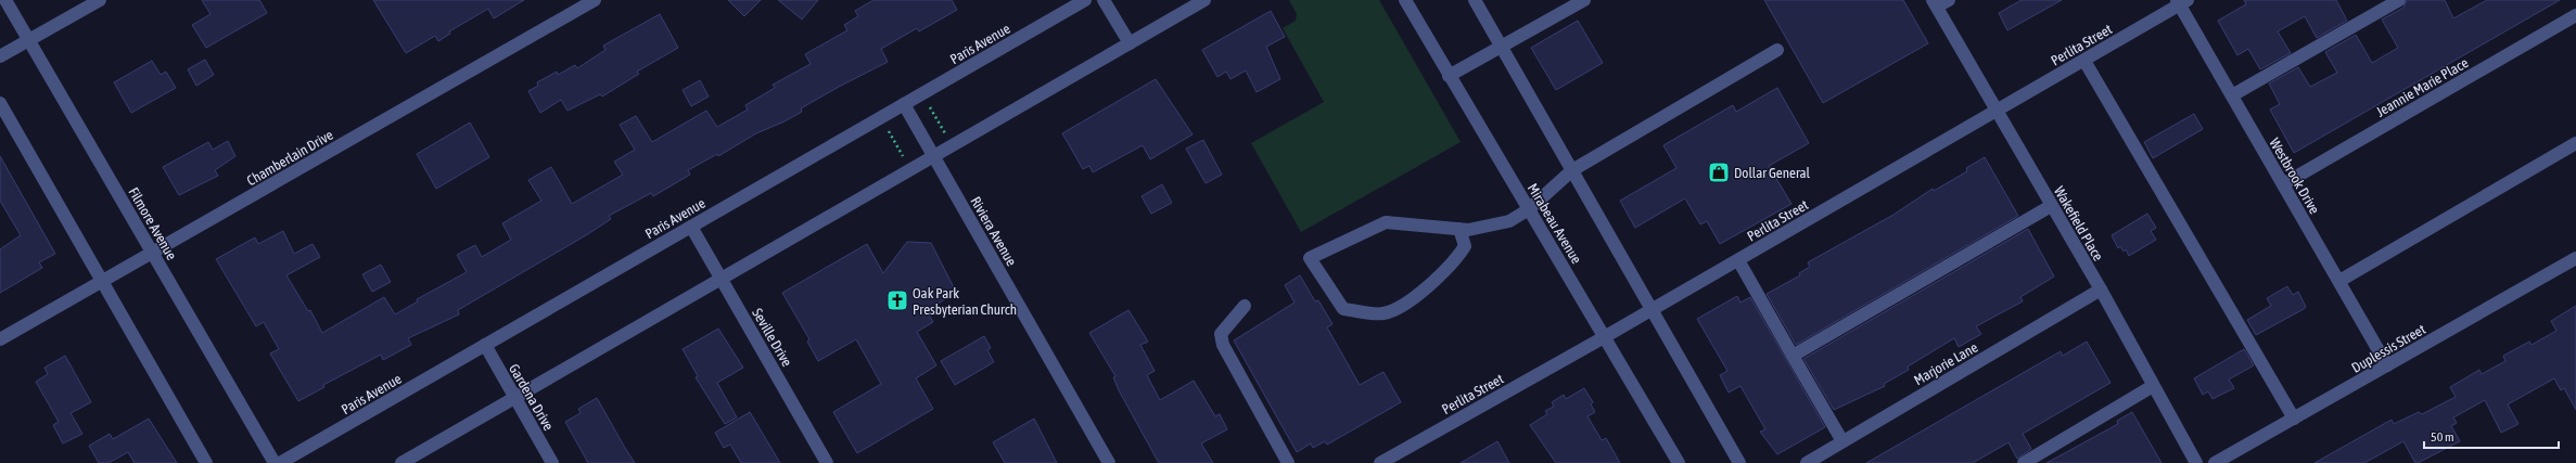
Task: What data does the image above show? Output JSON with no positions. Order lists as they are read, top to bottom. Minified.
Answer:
{"streets":{"street":["Paris Avenue","Perlita Street","Jeannie Marie Place","Chamberlain Drive","Westbrook Drive","Filmore Avenue","Mirabeau Avenue","Wakefield Place","Riviera Avenue","Seville Drive","Duplessis Street","Marjorie Lane","Gardena Drive"]},"crossings":[["Paris Avenue","Riviera Avenue"],["Paris Avenue","Seville Drive"],["Paris Avenue","Gardena Drive"],["Perlita Street","Westbrook Drive"],["Perlita Street","Mirabeau Avenue"],["Perlita Street","Wakefield Place"],["Jeannie Marie Place","Westbrook Drive"],["Chamberlain Drive","Filmore Avenue"],["Westbrook Drive","Duplessis Street"],["Wakefield Place","Marjorie Lane"]],"places":{"shop":["Dollar General"],"church":["Oak Park Presbyterian Church"]},"scale_bar":"50 m"}
